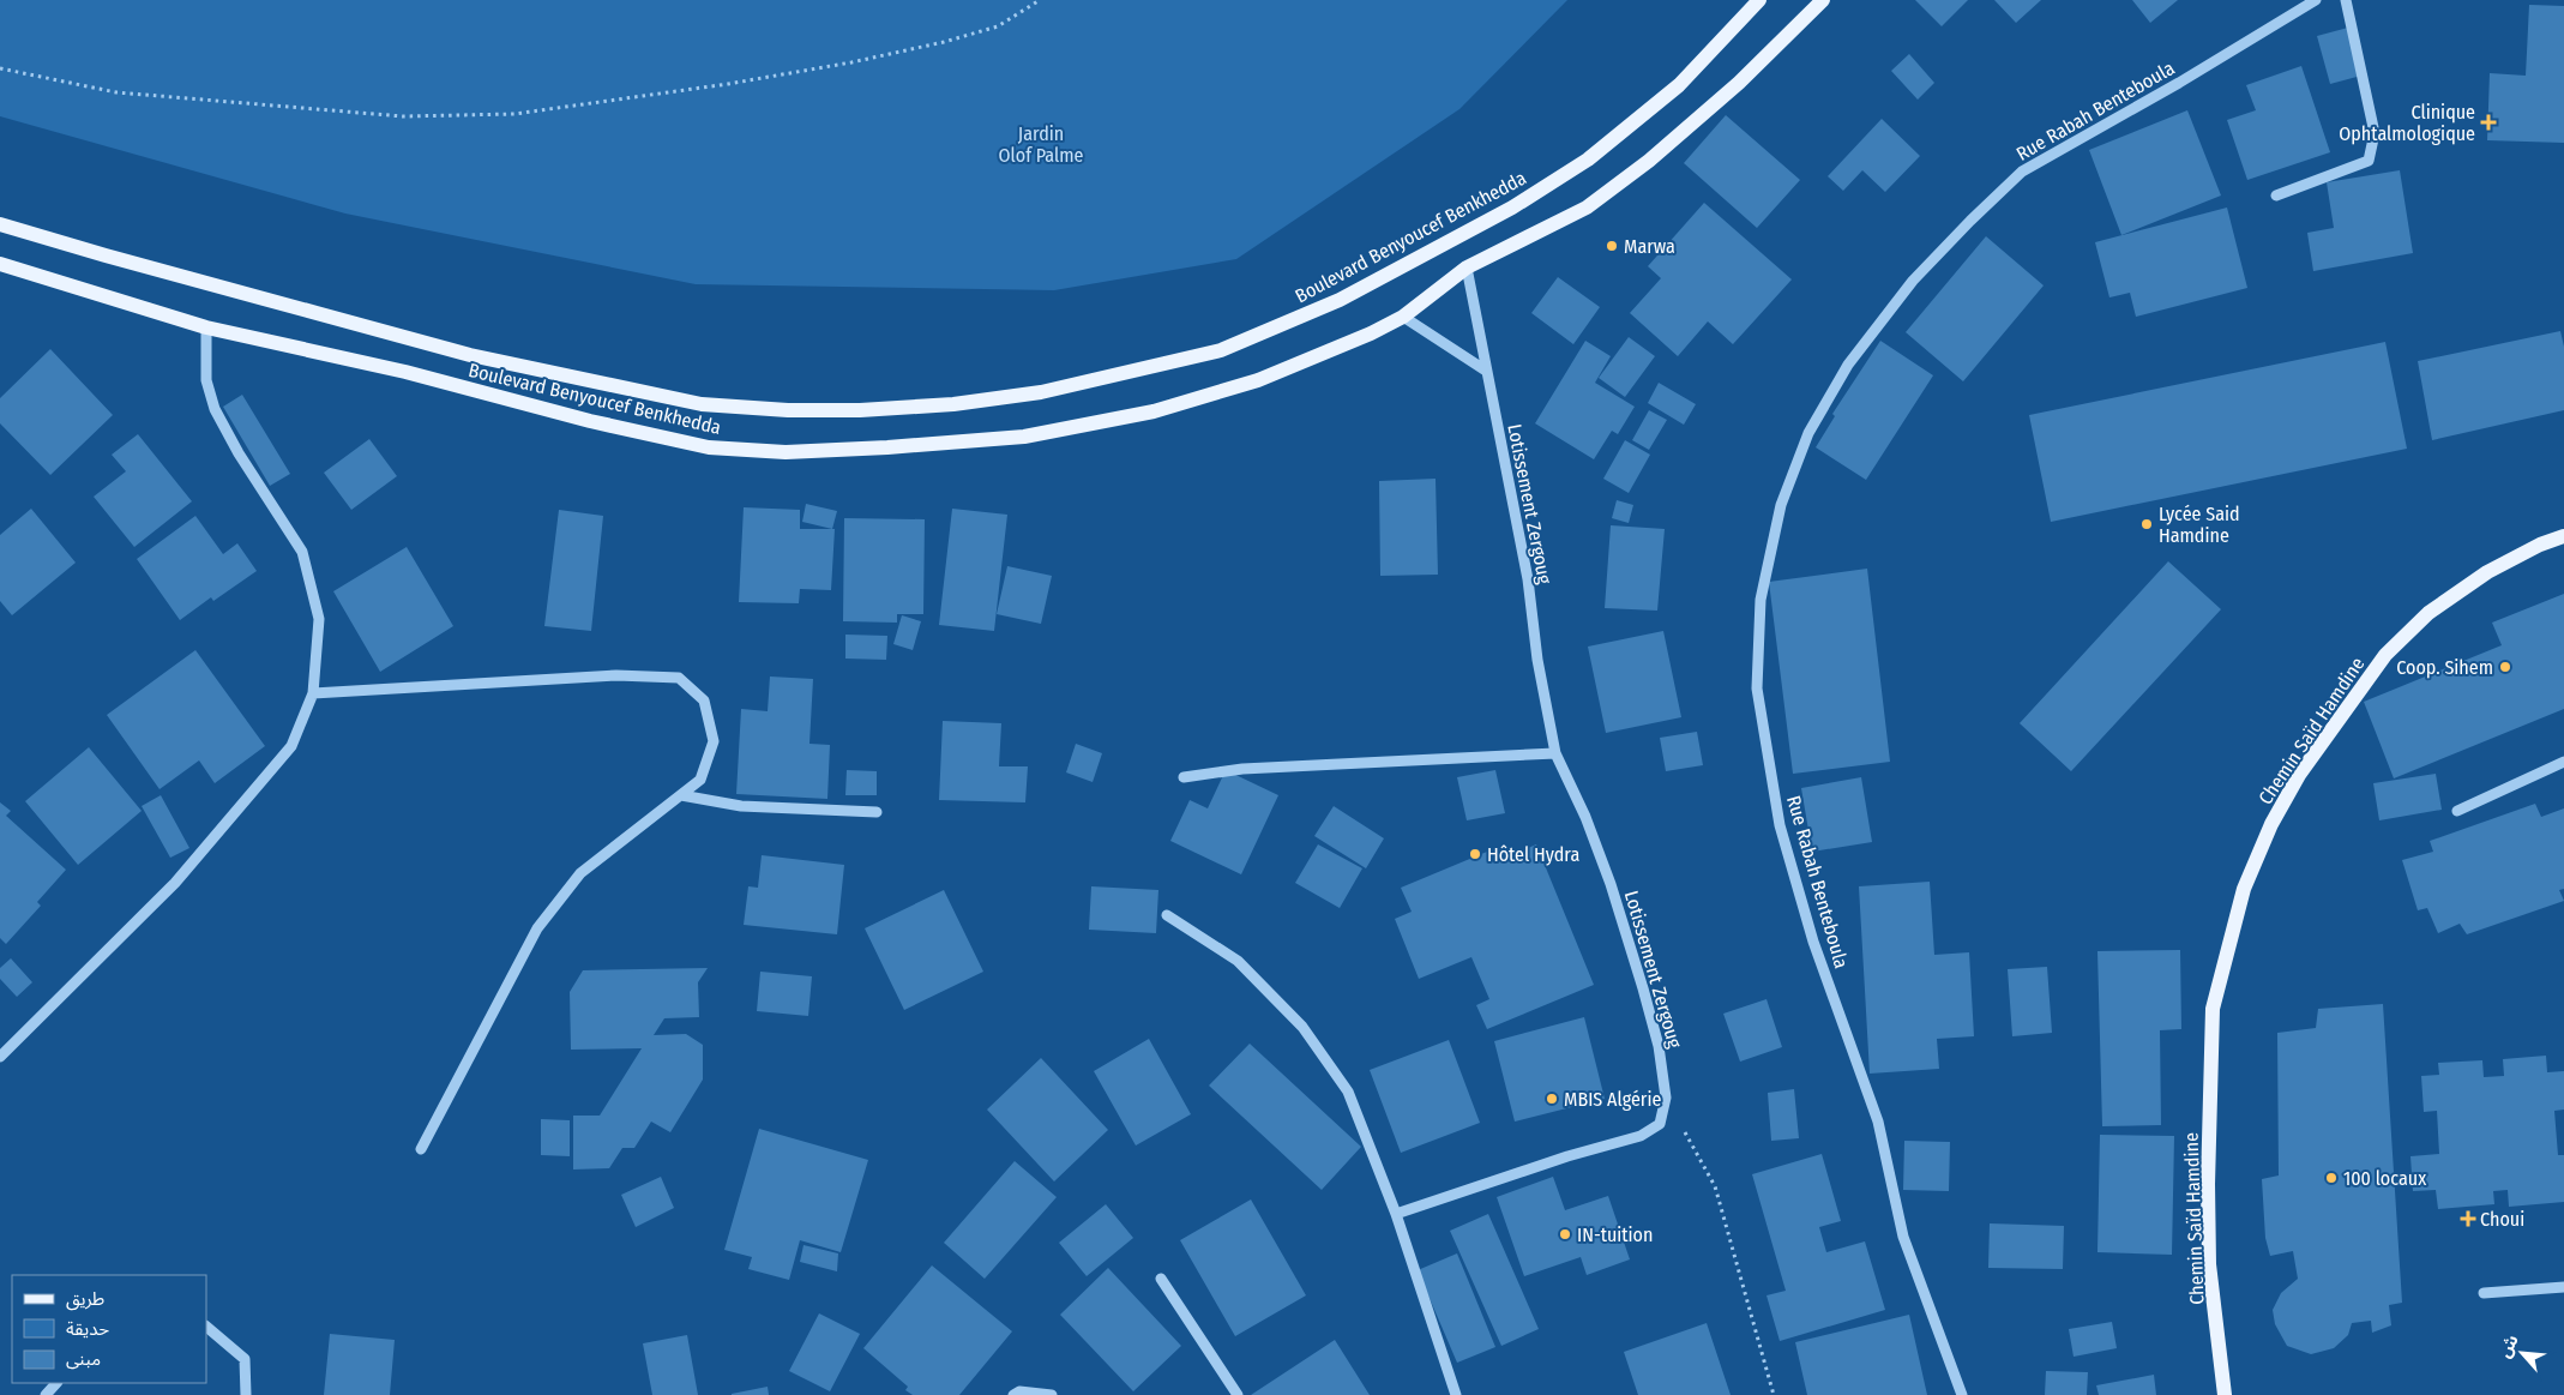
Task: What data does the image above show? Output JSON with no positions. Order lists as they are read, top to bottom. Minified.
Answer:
{"streets":{"main road":["Boulevard Benyoucef Benkhedda","Chemin Saïd Hamdine"],"street":["Rue Rabah Benteboula","Lotissement Zergoug"]},"crossings":[["Boulevard Benyoucef Benkhedda","Lotissement Zergoug"]],"parks":["Jardin Olof Palme"],"places":{"health":["Clinique Ophtalmologique","Choui"],"other":["Marwa","Lycée Said Hamdine","Coop. Sihem","Hôtel Hydra","MBIS Algérie","100 locaux","IN-tuition"]},"legend":["طريق","حديقة","مبنى"],"north":"top left"}
